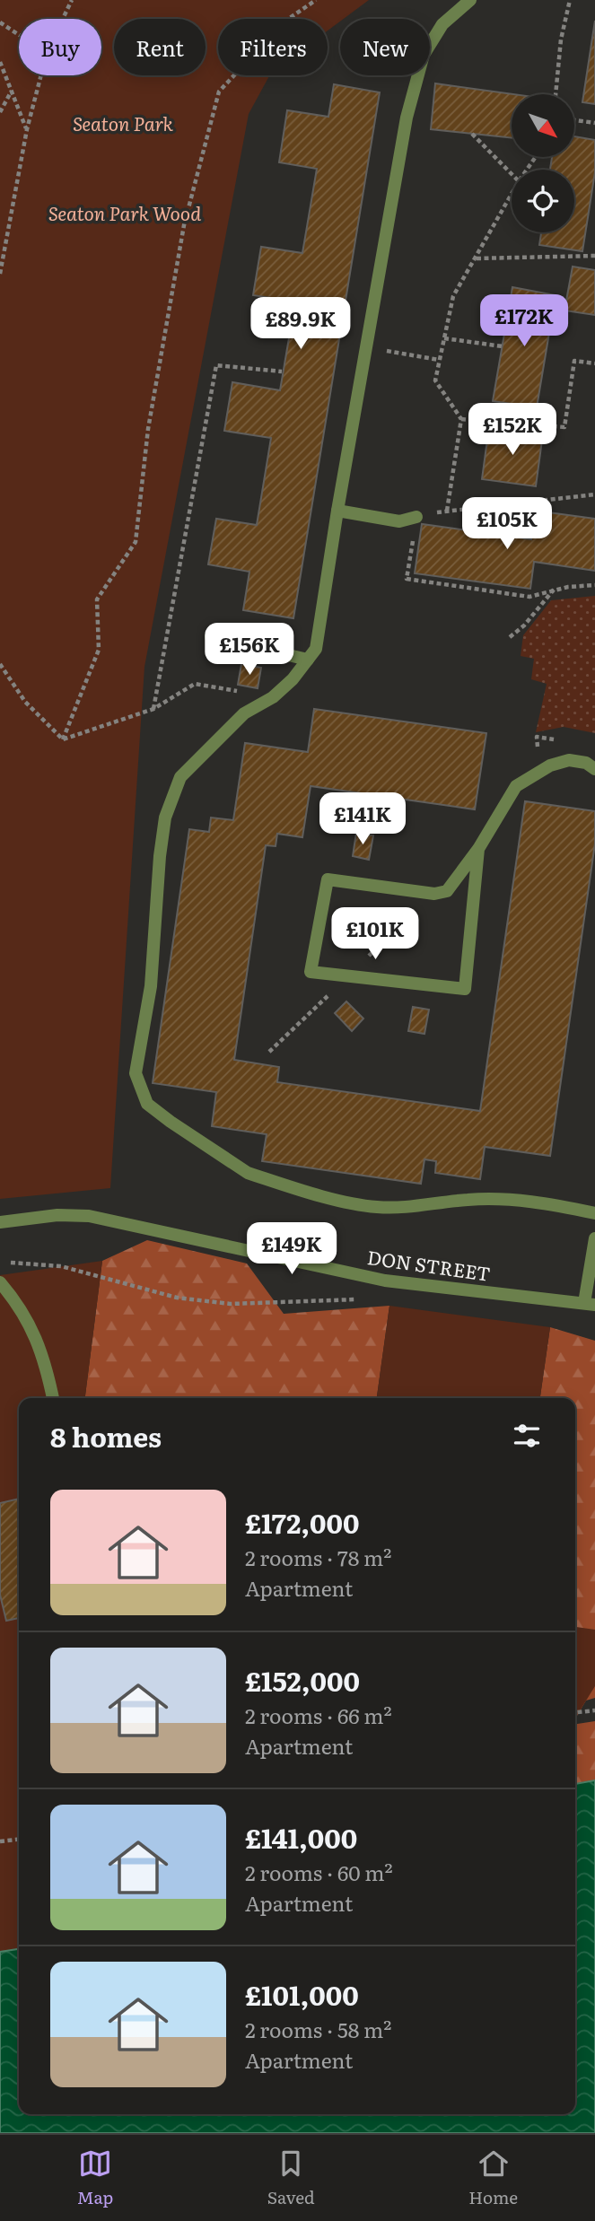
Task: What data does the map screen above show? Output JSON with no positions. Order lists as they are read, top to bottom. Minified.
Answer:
{"streets":{"street":["DON STREET"]},"parks":["Seaton Park","Seaton Park Wood"],"north":"bottom right","page":{"chip":["Buy","Rent","Filters","New"],"price":["£172K","£89.9K","£152K","£105K","£156K","£141K","£101K","£149K"],"heading":"8 homes","list":[{"name":"£172,000","note":"2 rooms · 78 m² · Apartment"},{"name":"£152,000","note":"2 rooms · 66 m² · Apartment"},{"name":"£141,000","note":"2 rooms · 60 m² · Apartment"},{"name":"£101,000","note":"2 rooms · 58 m² · Apartment"}],"tabs":["Map","Saved","Home"]}}
